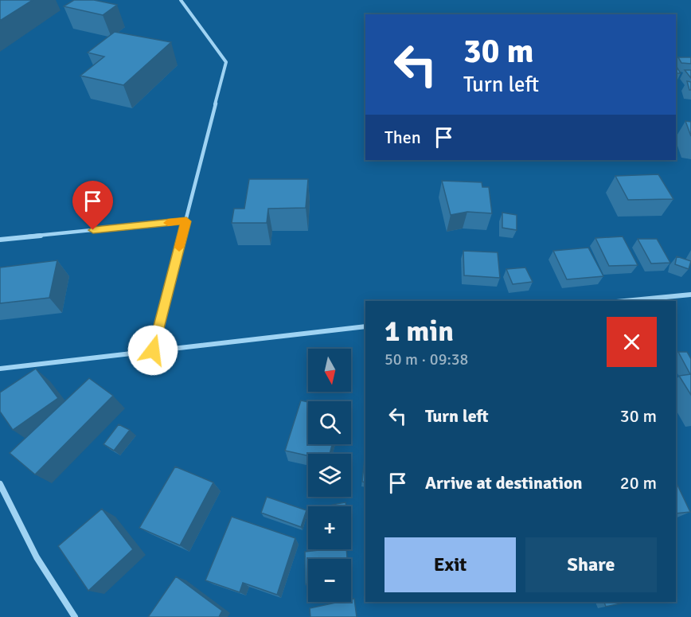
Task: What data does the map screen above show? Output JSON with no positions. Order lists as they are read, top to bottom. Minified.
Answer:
{"north":"bottom","page":{"turn":["30 m","Turn left"],"then":"Then","heading":["1 min","50 m · 09:38"],"map_buttons":["+","−"],"list":[{"name":"Turn left","value":"30 m"},{"name":"Arrive at destination","value":"20 m"}],"buttons":["Exit","Share"]}}
